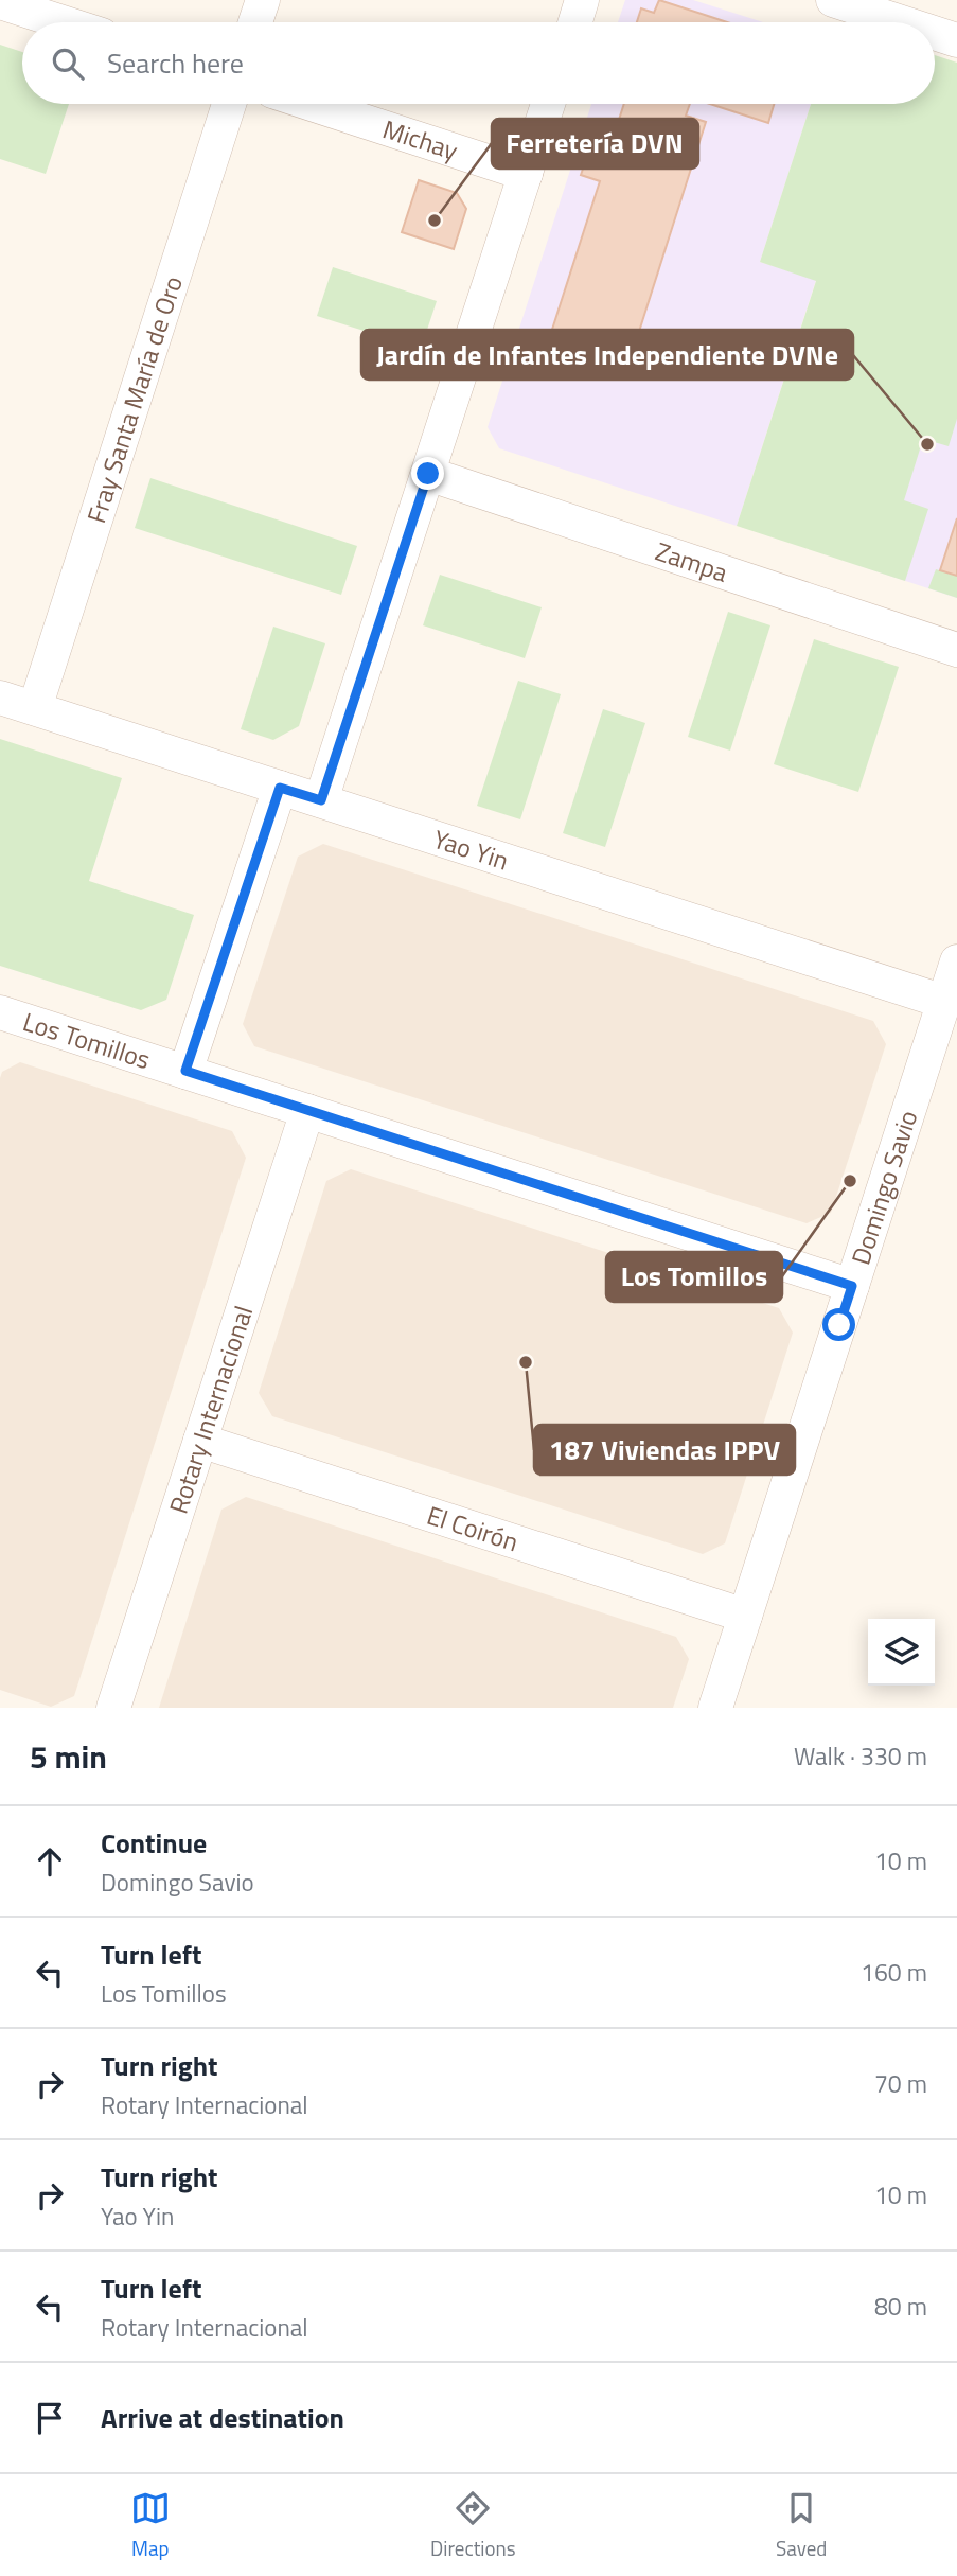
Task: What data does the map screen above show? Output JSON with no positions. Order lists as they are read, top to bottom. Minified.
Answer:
{"streets":{"street":["Michay","Fray Santa María de Oro","Zampa","Yao Yin","Los Tomillos","Domingo Savio","Rotary Internacional","El Coirón"]},"crossings":[["Fray Santa María de Oro","Yao Yin"],["Yao Yin","Domingo Savio"],["Los Tomillos","Domingo Savio"],["Los Tomillos","Rotary Internacional"],["Domingo Savio","El Coirón"],["Rotary Internacional","El Coirón"]],"places":["Ferretería DVN","Jardín de Infantes Independiente DVNe","Los Tomillos","187 Viviendas IPPV"],"page":{"search":"Search here","heading":["5 min","Walk · 330 m"],"list":[["Continue","Domingo Savio","10 m"],["Turn left","Los Tomillos","160 m"],["Turn right","Rotary Internacional","70 m"],["Turn right","Yao Yin","10 m"],["Turn left","Rotary Internacional","80 m"],"Arrive at destination"],"nav":["Map","Directions","Saved"]}}
